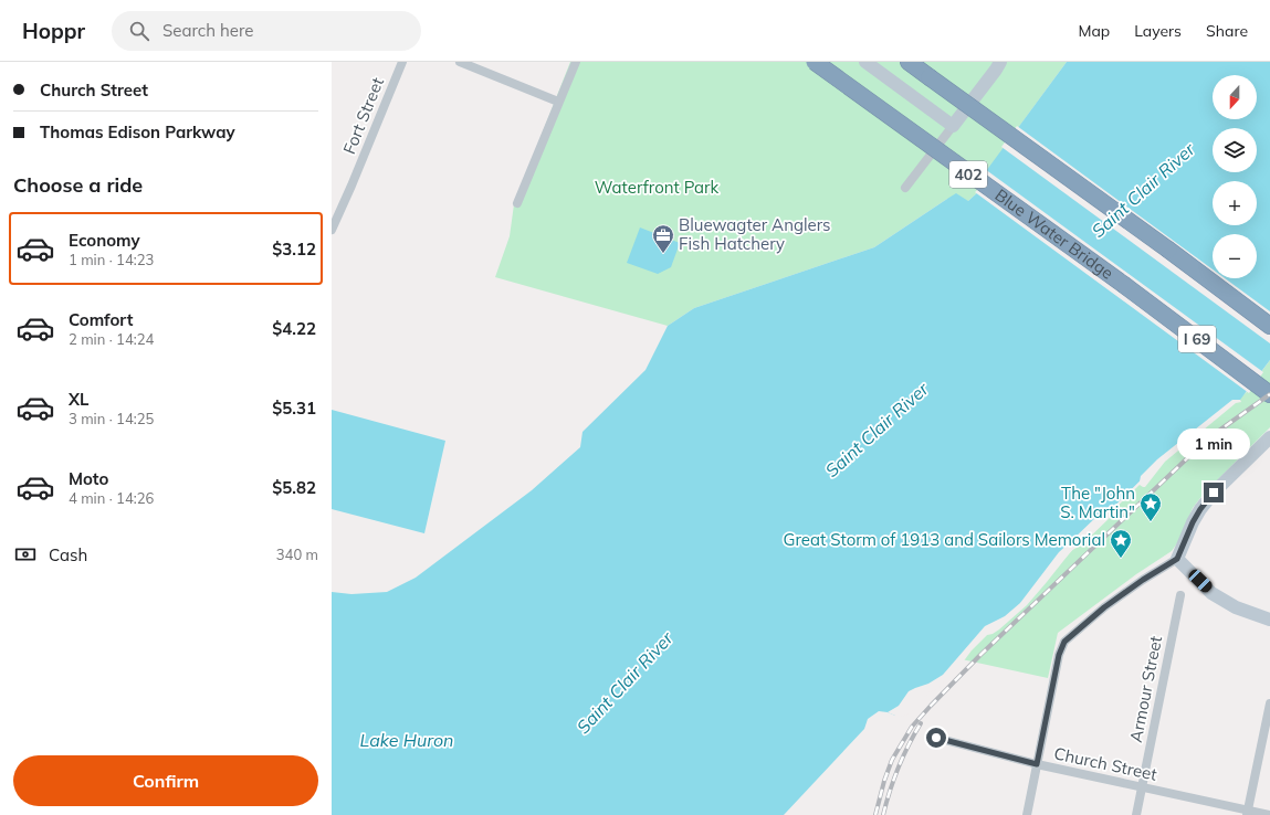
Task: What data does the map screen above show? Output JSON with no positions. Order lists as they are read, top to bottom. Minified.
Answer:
{"streets":{"highway":["402","Blue Water Bridge","I 69"],"street":["Fort Street","Armour Street","Church Street"]},"crossings":[["Armour Street","Church Street"]],"water":["Saint Clair River","Lake Huron"],"parks":["Waterfront Park"],"places":{"office":["Bluewagter Anglers Fish Hatchery"],"place":["The \"John S. Martin\"","Great Storm of 1913 and Sailors Memorial"]},"north":"bottom","page":{"header":"Hoppr","search":"Search here","nav":["Map","Layers","Share"],"banner":["Church Street","Thomas Edison Parkway"],"map_buttons":["+","−"],"heading":"Choose a ride","list":[{"name":"Economy","note":"1 min · 14:23","value":"$3.12"},{"name":"Comfort","note":"2 min · 14:24","value":"$4.22"},{"name":"XL","note":"3 min · 14:25","value":"$5.31"},{"name":"Moto","note":"4 min · 14:26","value":"$5.82"}],"bubble":"1 min","pay":["Cash","340 m"],"buttons":"Confirm"}}
